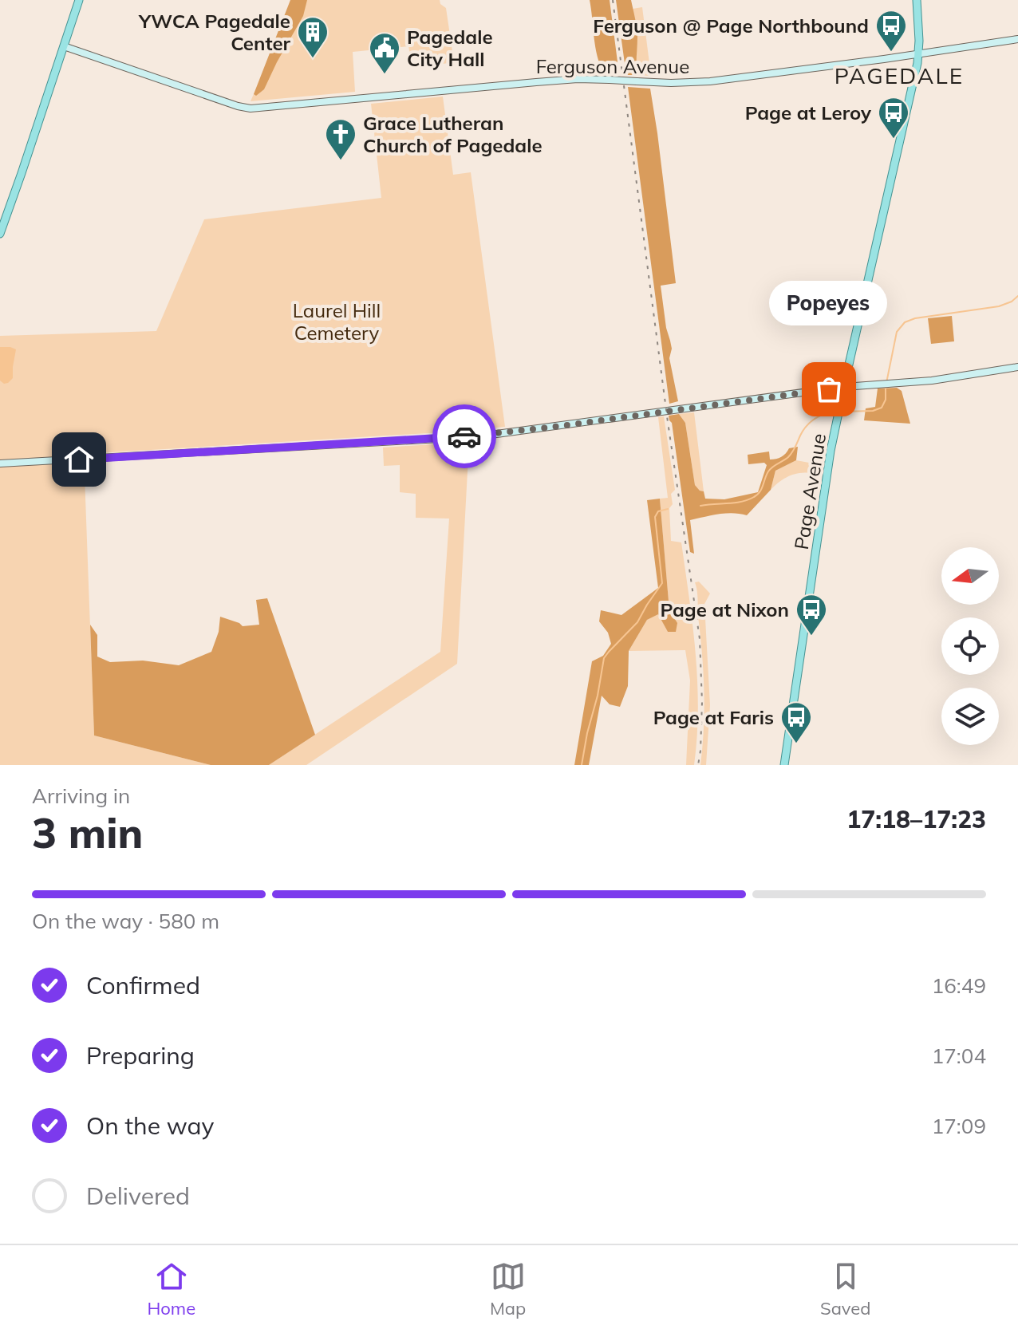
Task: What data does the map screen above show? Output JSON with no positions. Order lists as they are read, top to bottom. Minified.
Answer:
{"streets":{"main road":["Page Avenue"],"street":["Ferguson Avenue"]},"crossings":[["Ferguson Avenue","Page Avenue"]],"districts":["PAGEDALE"],"parks":["Laurel Hill Cemetery"],"places":{"bus stop":["Ferguson @ Page Northbound","Page at Leroy","Page at Nixon","Page at Faris"],"building":["YWCA Pagedale Center"],"public building":["Pagedale City Hall"],"church":["Grace Lutheran Church of Pagedale"],"other":["Popeyes"]},"north":"left","page":{"bubble":"Popeyes","heading":["3 min","Arriving in","17:18–17:23"],"bar":"On the way · 580 m","list":[["Confirmed","16:49"],["Preparing","17:04"],["On the way","17:09"],"Delivered"],"tabs":["Home","Map","Saved"]}}
